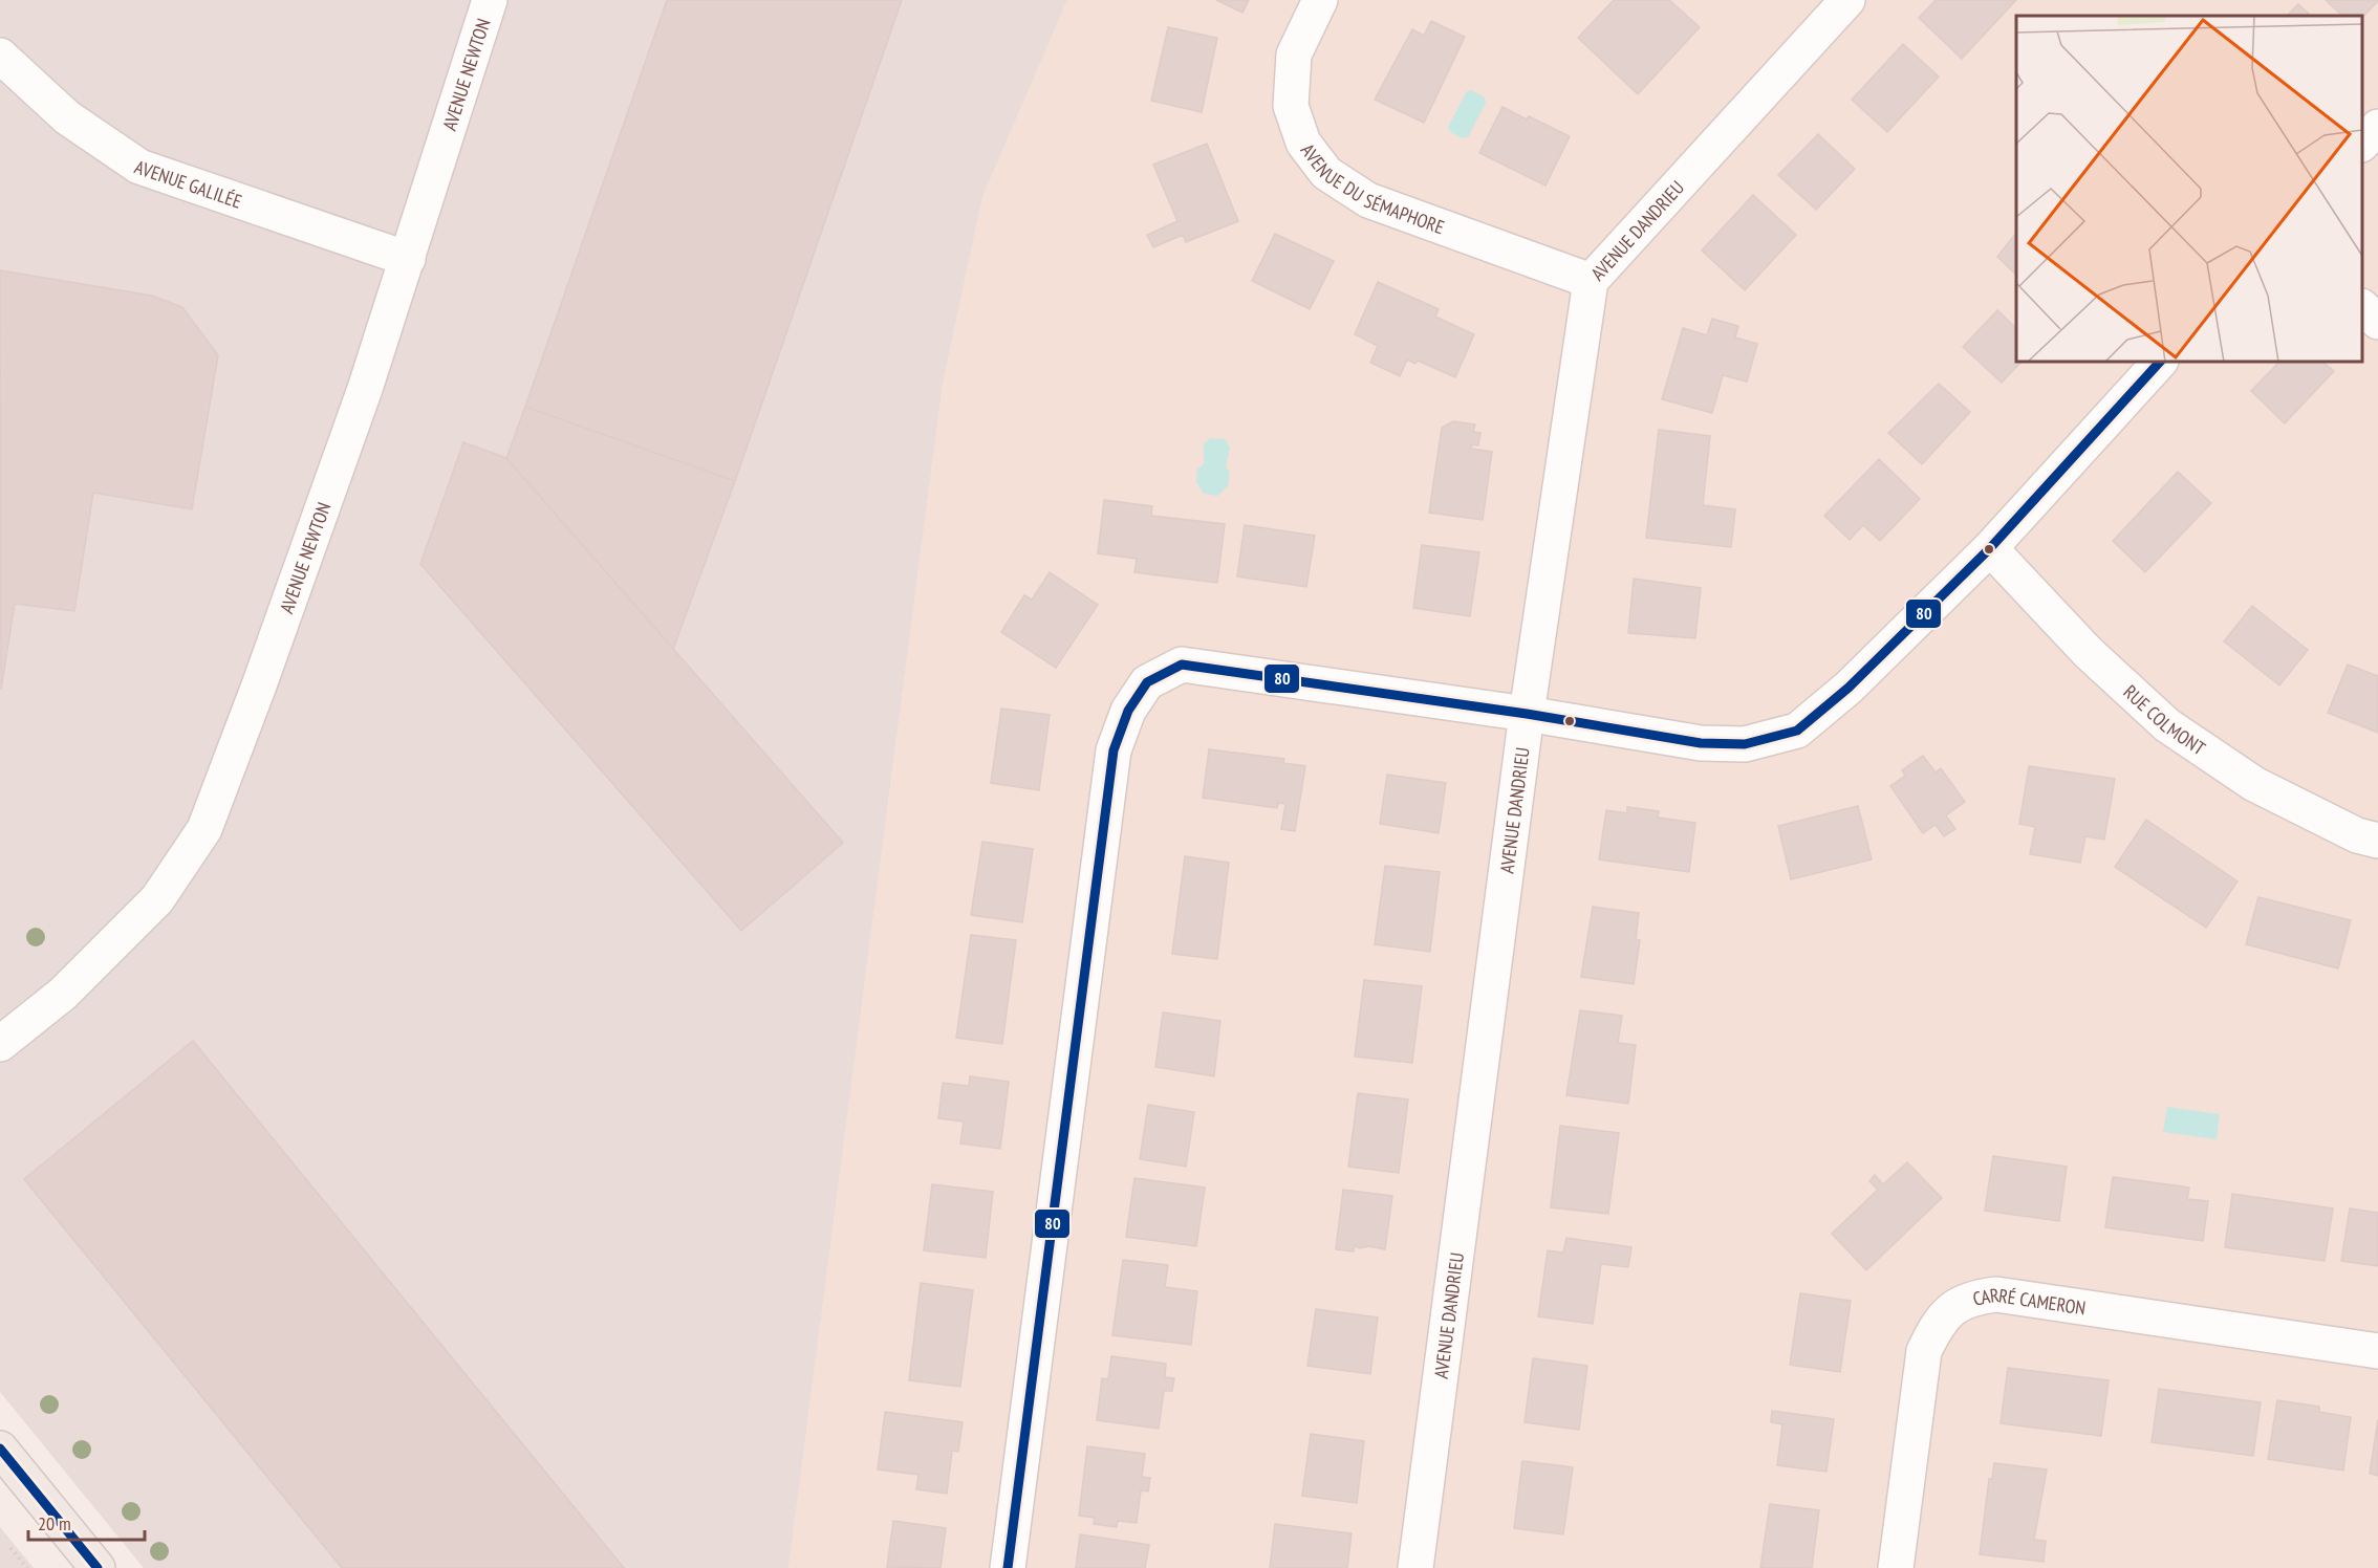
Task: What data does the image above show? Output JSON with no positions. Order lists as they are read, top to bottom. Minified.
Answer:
{"streets":{"street":["AVENUE NEWTON","AVENUE GALILÉE","AVENUE DU SÉMAPHORE","AVENUE DANDRIEU","RUE COLMONT","CARRÉ CAMERON"]},"crossings":[["AVENUE NEWTON","AVENUE GALILÉE"],["AVENUE DU SÉMAPHORE","AVENUE DANDRIEU"]],"lines":["transit line 80"],"scale_bar":"20 m"}
